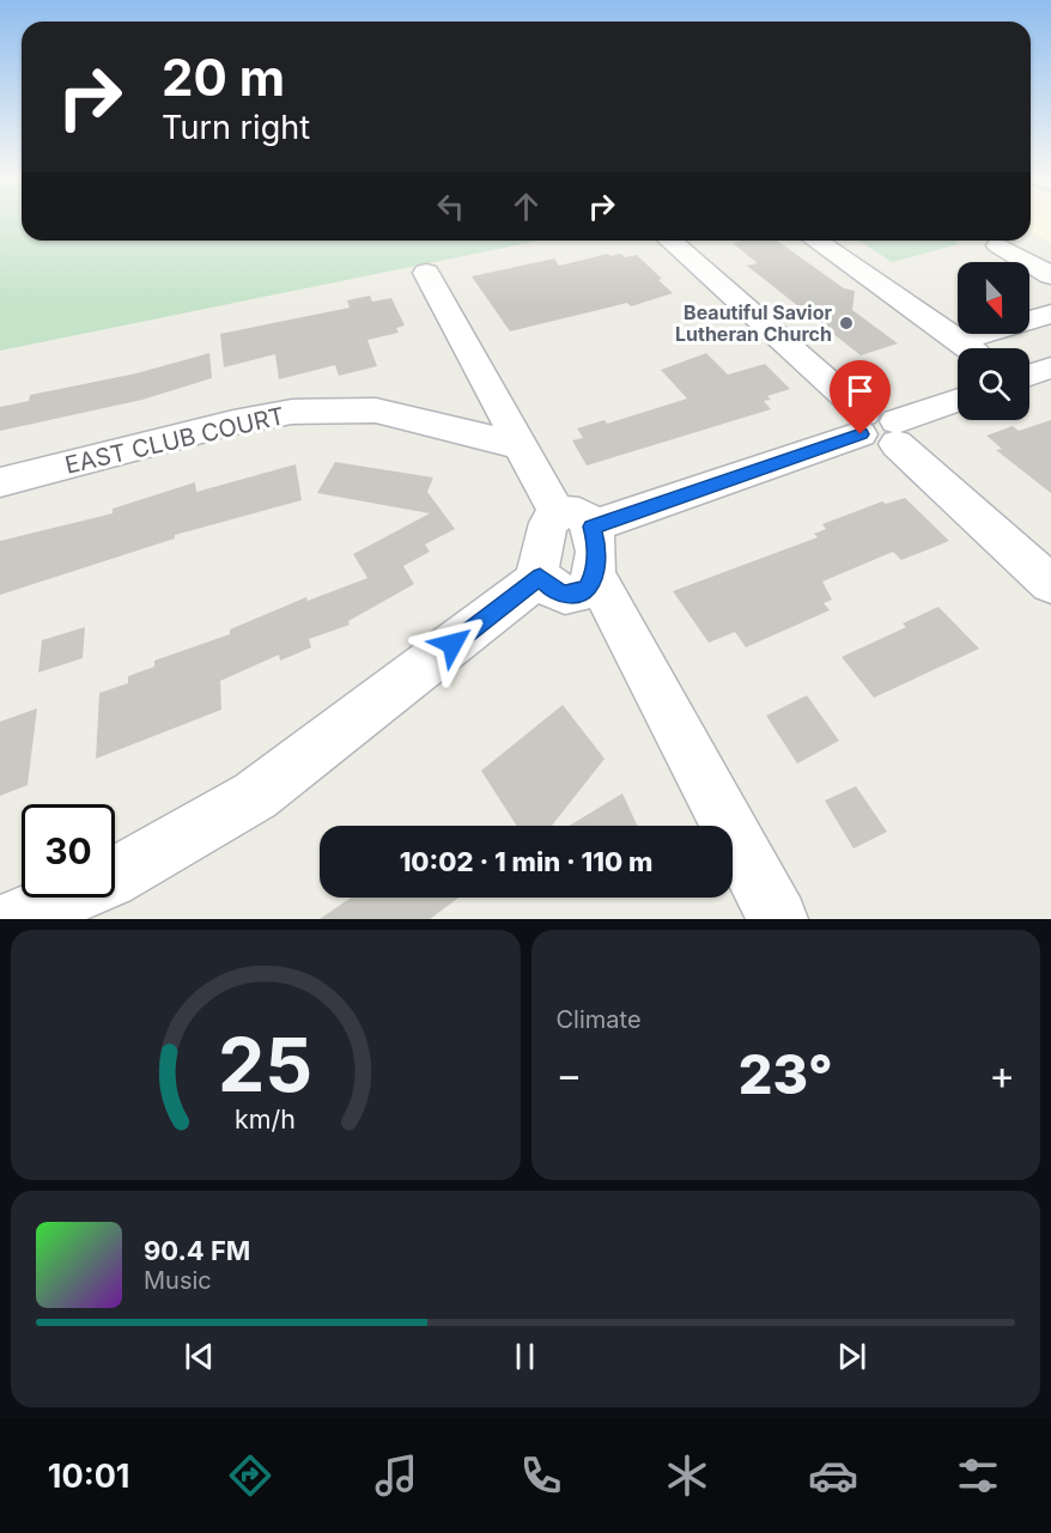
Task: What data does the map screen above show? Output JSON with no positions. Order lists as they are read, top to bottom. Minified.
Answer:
{"streets":{"street":["EAST CLUB COURT"]},"places":["Beautiful Savior Lutheran Church"],"north":"bottom","page":{"turn":["20 m","Turn right"],"limit":"30","trip":"10:02 · 1 min · 110 m","tile":"Climate","heat":["−","23°","+"],"song":["90.4 FM","Music"],"tabs":"10:01","gauge":["25","km/h"]}}
